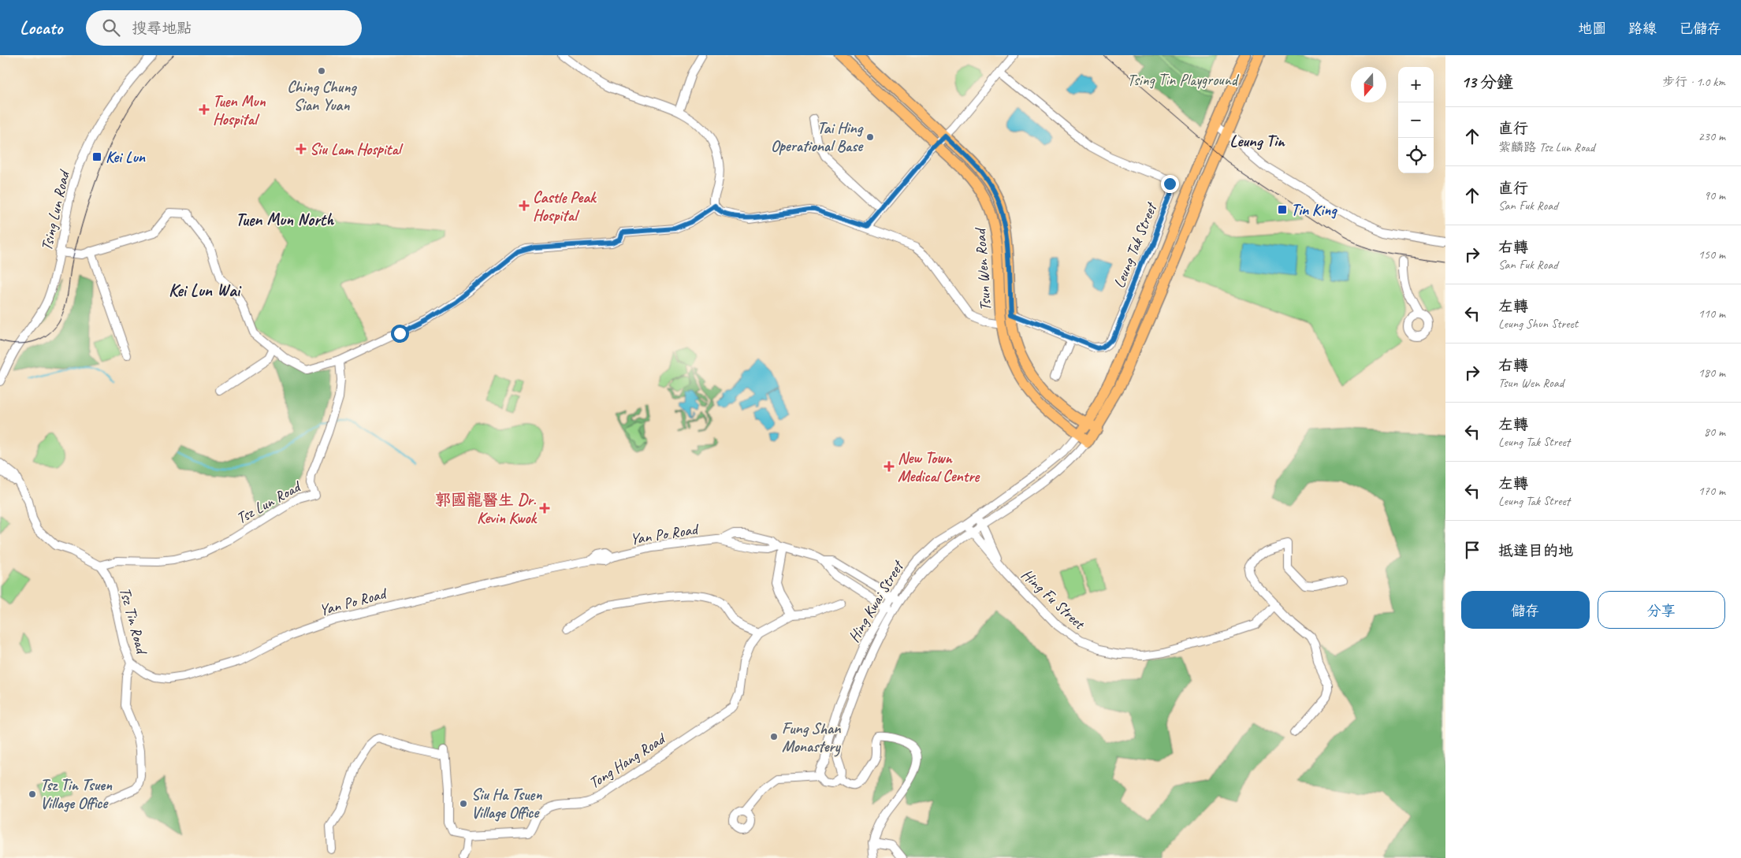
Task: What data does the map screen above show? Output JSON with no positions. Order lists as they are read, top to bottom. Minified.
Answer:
{"streets":{"main road":["Tsun Wen Road"],"street":["Tsing Lun Road","Leung Tak Street","Tsz Lun Road","Yan Po Road","Hing Fu Street","Hing Kwai Street","Tsz Tin Road","Tong Hang Road"]},"crossings":[["Leung Tak Street","Tsun Wen Road"],["Tsun Wen Road","Hing Kwai Street"],["Tsz Lun Road","Tsz Tin Road"],["Yan Po Road","Hing Kwai Street"],["Yan Po Road","Tsz Tin Road"],["Hing Fu Street","Hing Kwai Street"]],"districts":["Leung Tin","Tuen Mun North","Kei Lun Wai"],"parks":["Tsing Tin Playground"],"places":{"other":["Ching Chung Sian Yuan","Tai Hing Operational Base","Fung Shan Monastery","Tsz Tin Tsuen Village Office","Siu Ha Tsuen Village Office"],"health":["Tuen Mun Hospital","Siu Lam Hospital","Castle Peak Hospital","New Town Medical Centre","郭國龍醫生 Dr. Kevin Kwok"],"transit":["Kei Lun","Tin King"]},"north":"bottom","page":{"header":"Locato","search":"搜尋地點","nav":["地圖","路線","已儲存"],"heading":["13 分鐘","步行 · 1.0 km"],"map_buttons":["+","−"],"list":[["直行","紫麟路 Tsz Lun Road","230 m"],["直行","San Fuk Road","90 m"],["右轉","San Fuk Road","150 m"],["左轉","Leung Shun Street","110 m"],["右轉","Tsun Wen Road","180 m"],["左轉","Leung Tak Street","80 m"],["左轉","Leung Tak Street","170 m"],"抵達目的地"],"buttons":["儲存","分享"]}}
